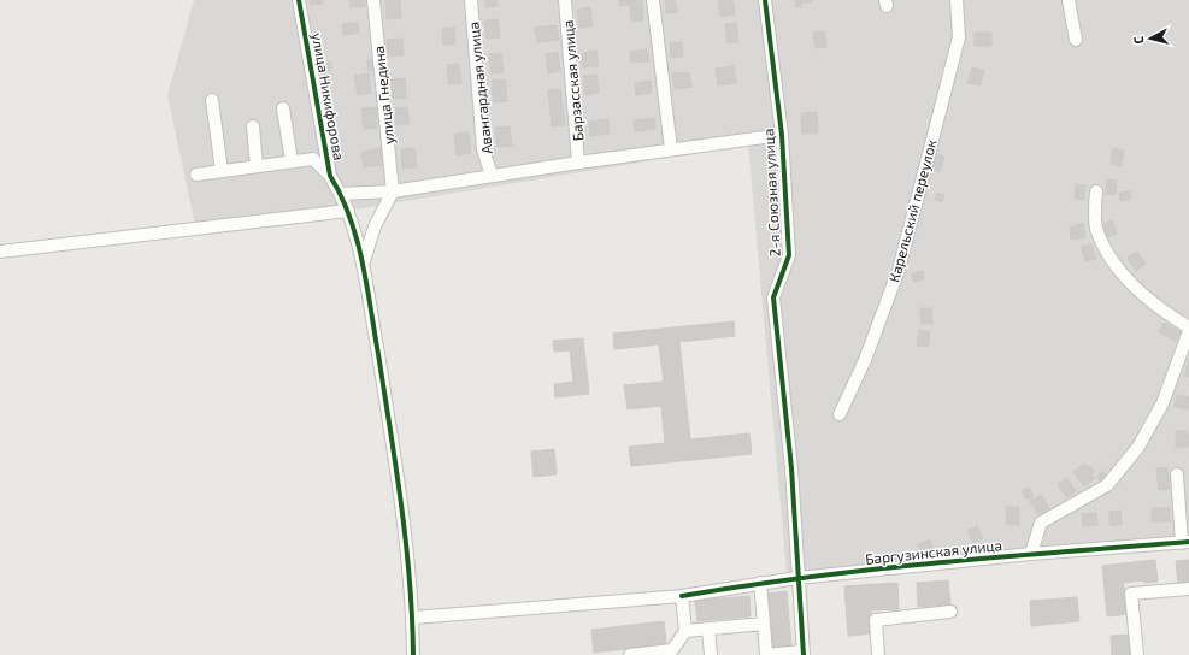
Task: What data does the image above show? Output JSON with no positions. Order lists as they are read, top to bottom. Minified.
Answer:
{"streets":{"street":["Барзасская улица","Авангардная улица","улица Гнедина","улица Никифорова","2-я Союзная улица","Карельский переулок","Баргузинская улица"]},"crossings":[["улица Никифорова","Баргузинская улица"],["2-я Союзная улица","Баргузинская улица"]],"north":"left"}
